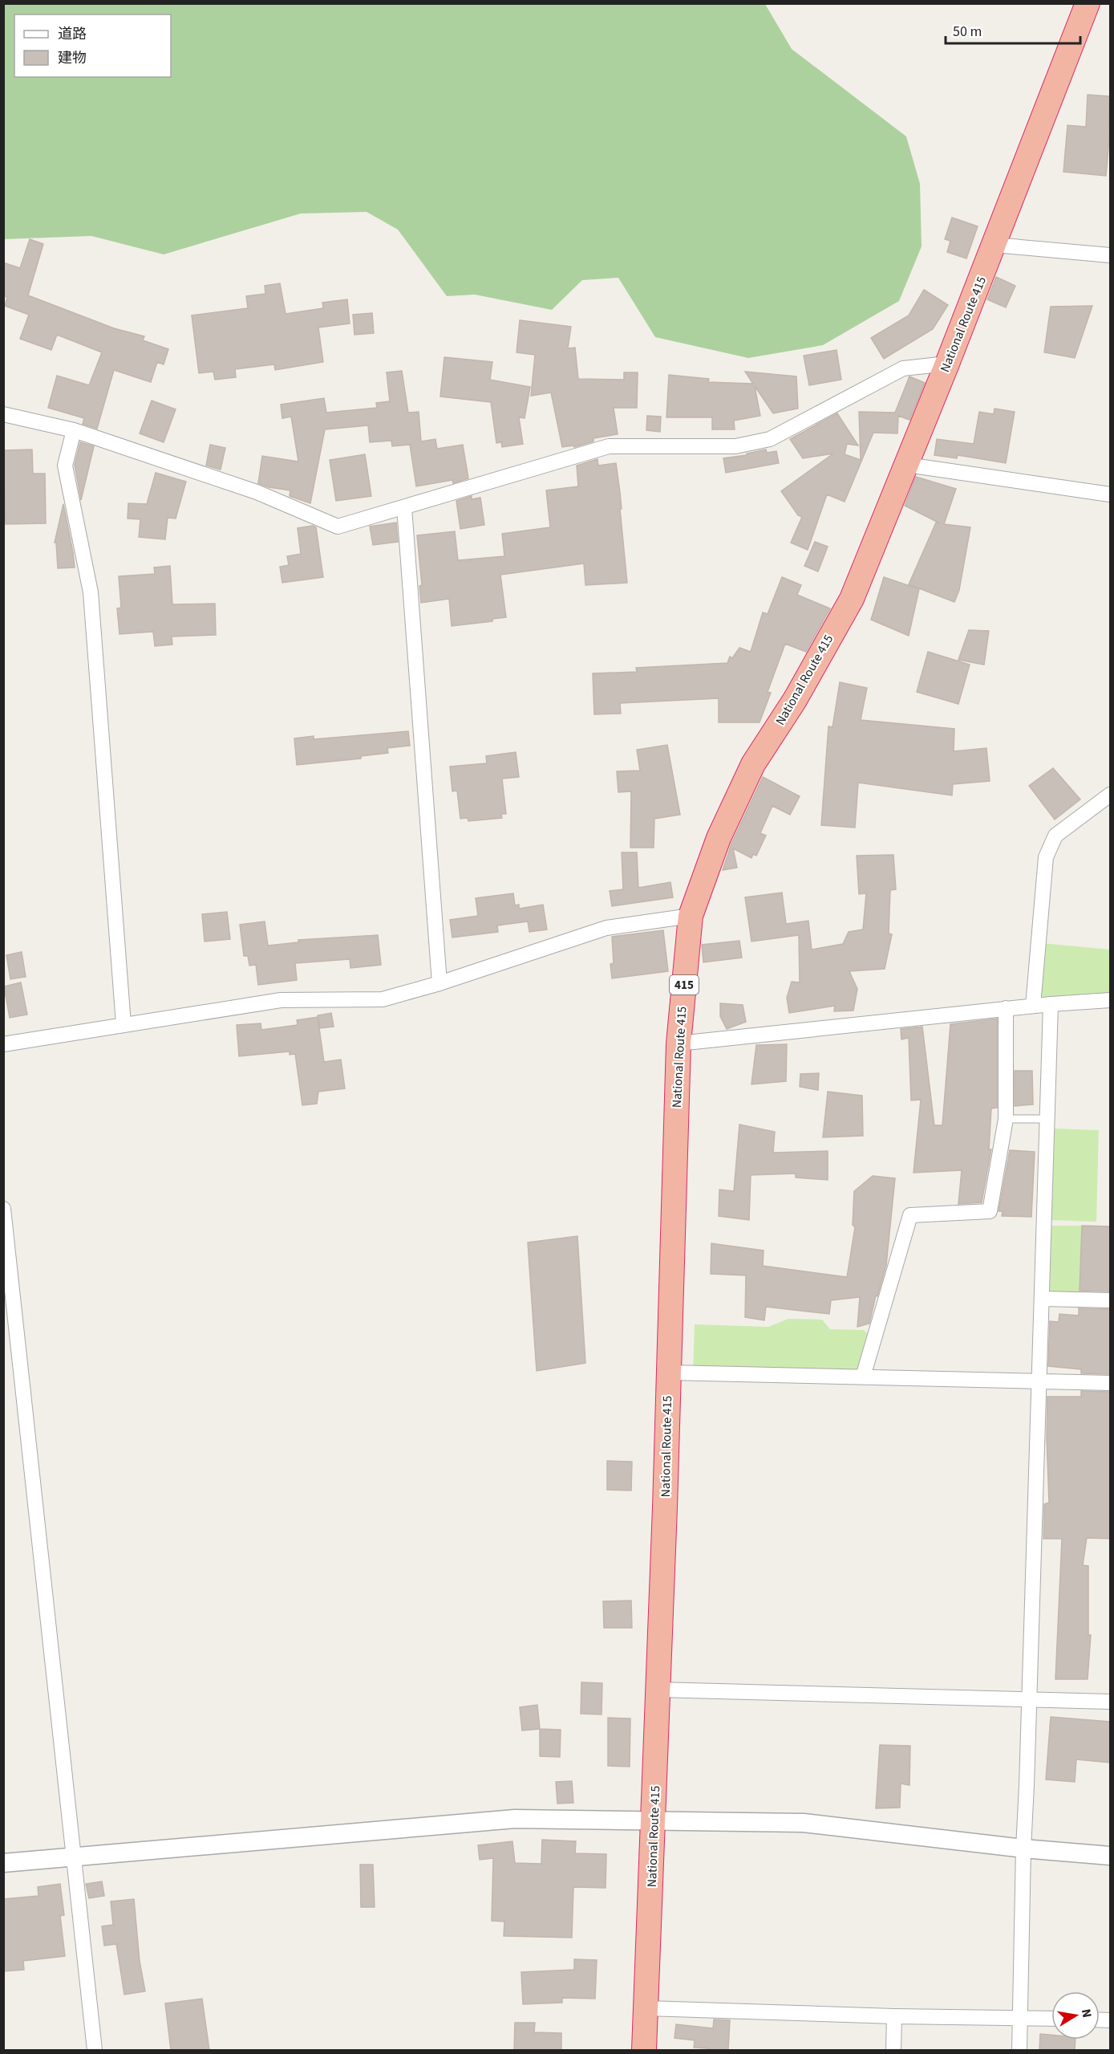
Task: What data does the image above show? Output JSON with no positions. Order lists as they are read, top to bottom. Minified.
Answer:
{"streets":{"highway":["National Route 415","415"]},"legend":["道路","建物"],"scale_bar":"50 m","north":"right"}
